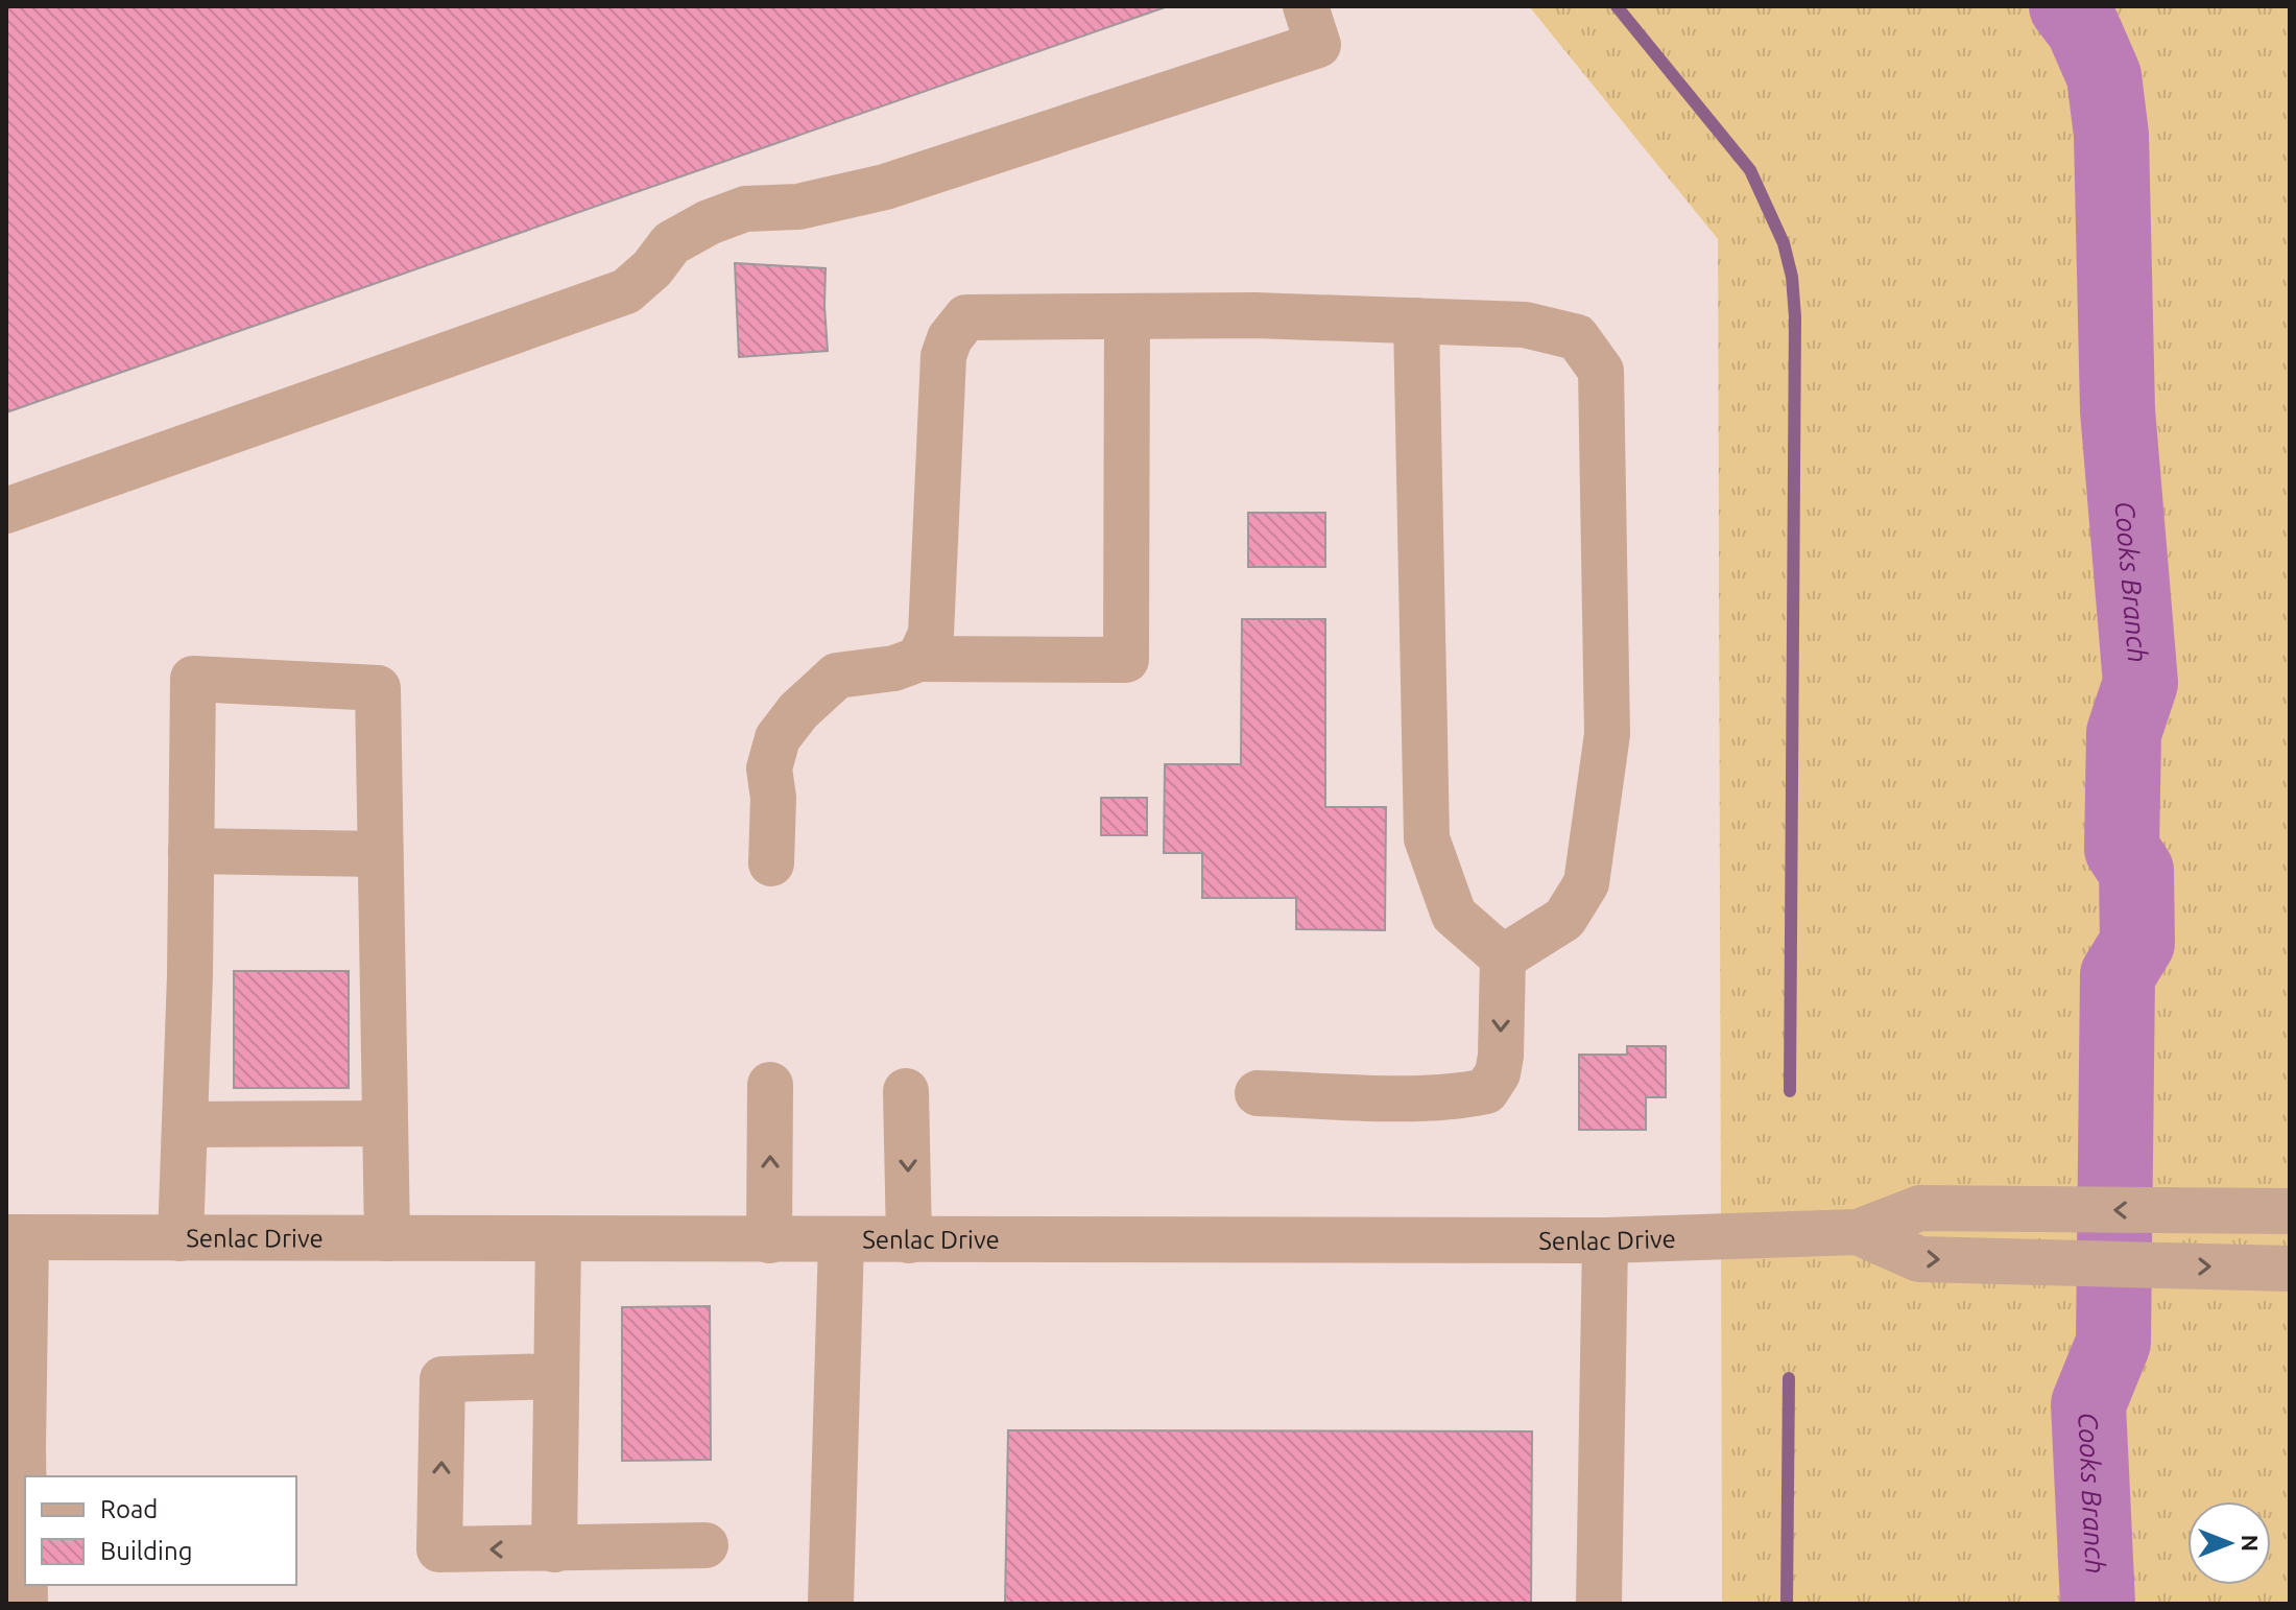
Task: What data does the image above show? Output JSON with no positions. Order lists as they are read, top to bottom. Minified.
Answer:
{"streets":{"street":["Senlac Drive"]},"water":["Cooks Branch"],"legend":["Road","Building"],"north":"right"}
